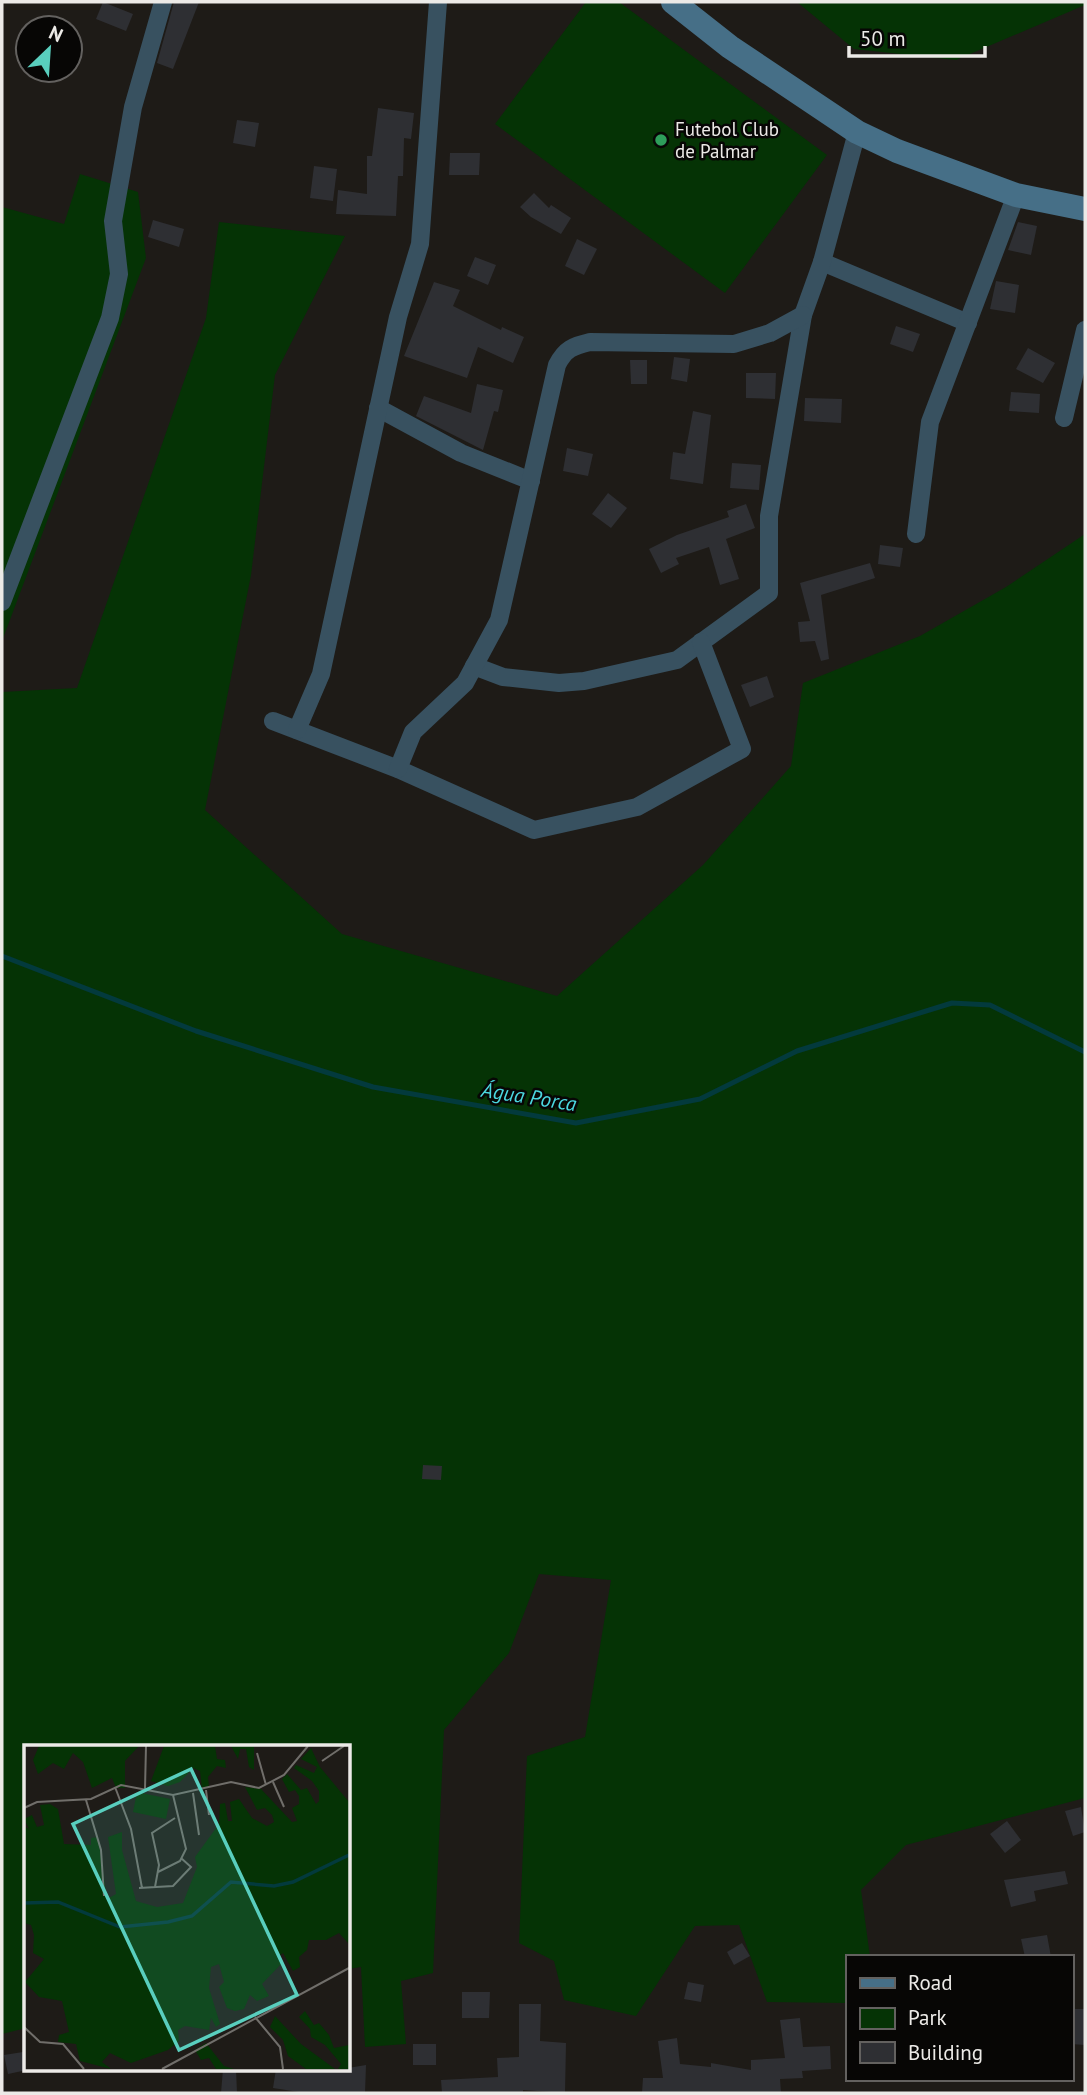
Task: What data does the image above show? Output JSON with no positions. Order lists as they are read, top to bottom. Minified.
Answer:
{"water":["Água Porca"],"places":["Futebol Club de Palmar"],"legend":["Road","Park","Building"],"scale_bar":"50 m","north":"top right"}
